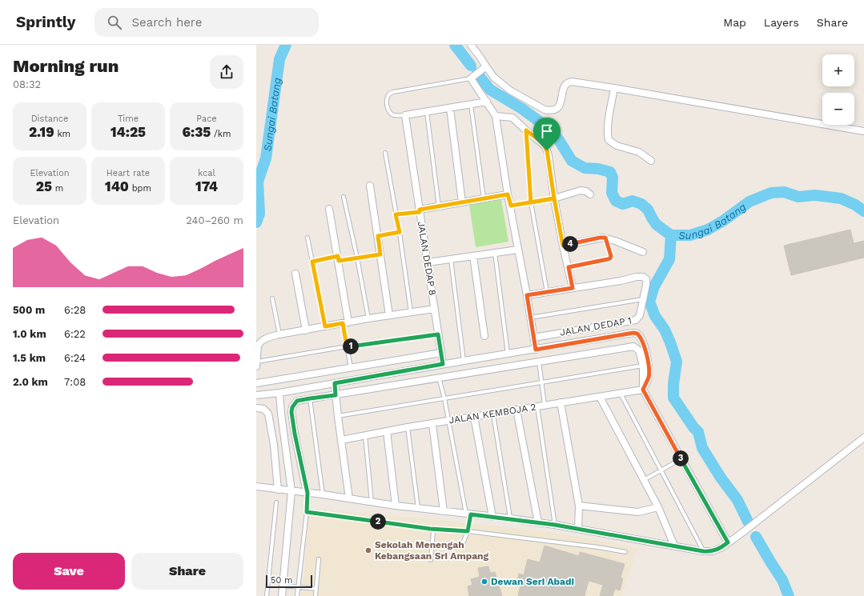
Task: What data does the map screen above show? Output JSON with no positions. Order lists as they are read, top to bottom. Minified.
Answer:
{"streets":{"street":["JALAN DEDAP 8","JALAN DEDAP 1","JALAN KEMBOJA 2"]},"water":["Sungai Batang"],"places":["Sekolah Menengah Kebangsaan Sri Ampang","Dewan Seri Abadi"],"scale_bar":"50 m","page":{"header":"Sprintly","search":"Search here","nav":["Map","Layers","Share"],"heading":["Morning run","08:32"],"map_buttons":["+","−"],"stats":[["Distance","2.19 km"],["Time","14:25"],["Pace","6:35 /km"],["Elevation","25 m"],["Heart rate","140 bpm"],["kcal","174"]],"chart":["Elevation","240–260 m"],"pins":["4","1","3","2"],"list":[{"name":"500 m","note":"6:28"},{"name":"1.0 km","note":"6:22"},{"name":"1.5 km","note":"6:24"},{"name":"2.0 km","note":"7:08"}],"buttons":["Save","Share"],"scale":"50 m"}}
